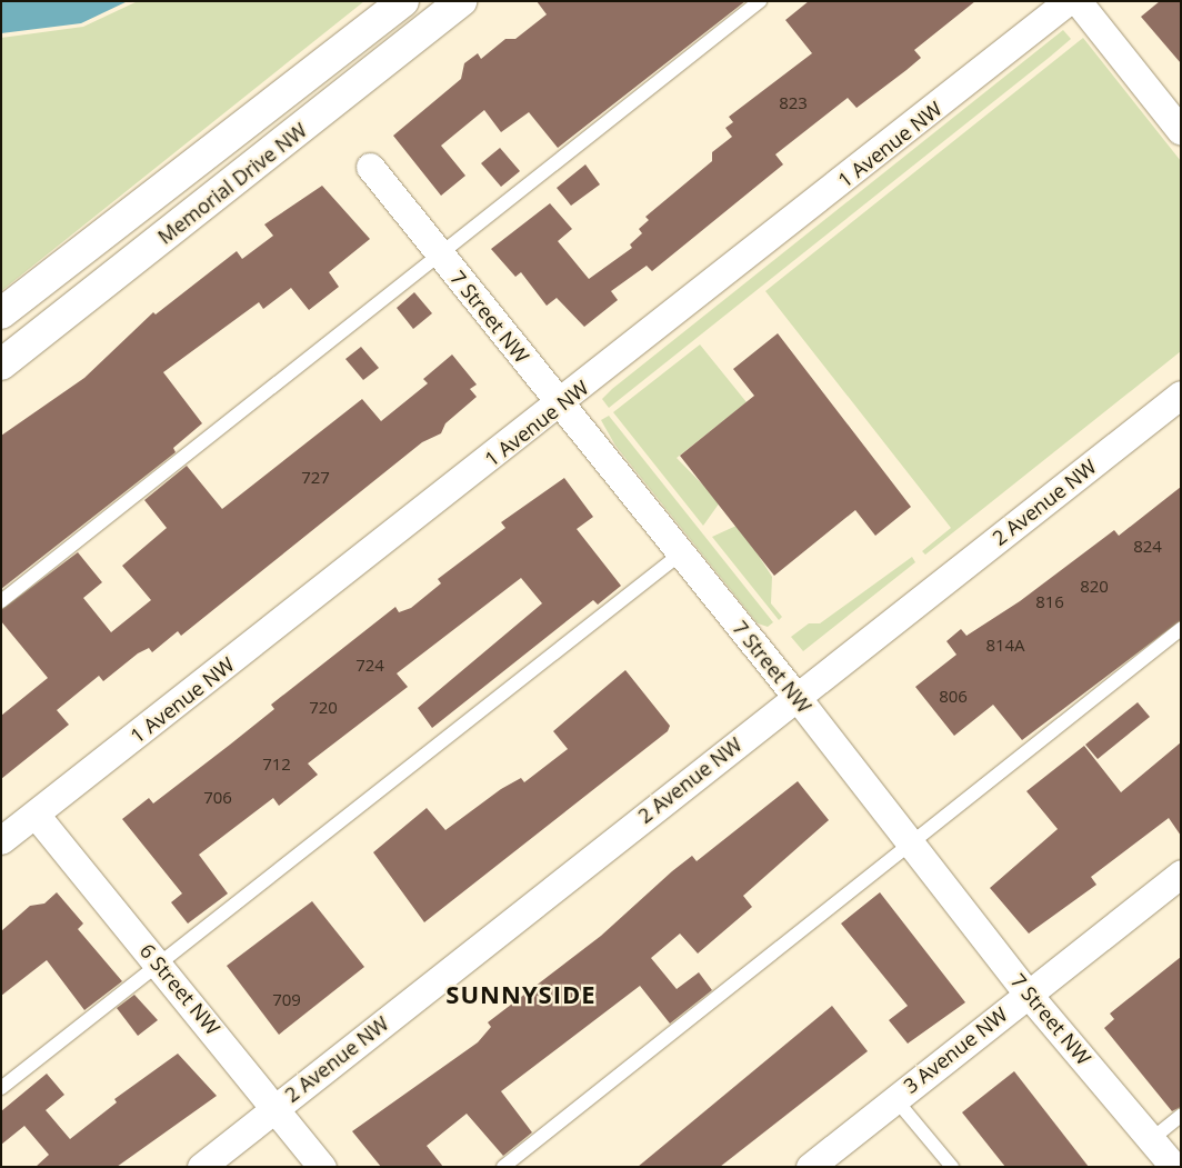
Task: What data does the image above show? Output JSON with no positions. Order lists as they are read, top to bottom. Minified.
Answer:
{"streets":{"main road":["Memorial Drive NW"],"street":["1 Avenue NW","7 Street NW","2 Avenue NW","6 Street NW","3 Avenue NW"]},"crossings":[["1 Avenue NW","7 Street NW"],["1 Avenue NW","6 Street NW"],["7 Street NW","2 Avenue NW"],["7 Street NW","3 Avenue NW"],["2 Avenue NW","6 Street NW"]],"districts":["SUNNYSIDE"],"house_numbers":["823","727","824","820","816","814A","724","806","720","712","706","709"]}
